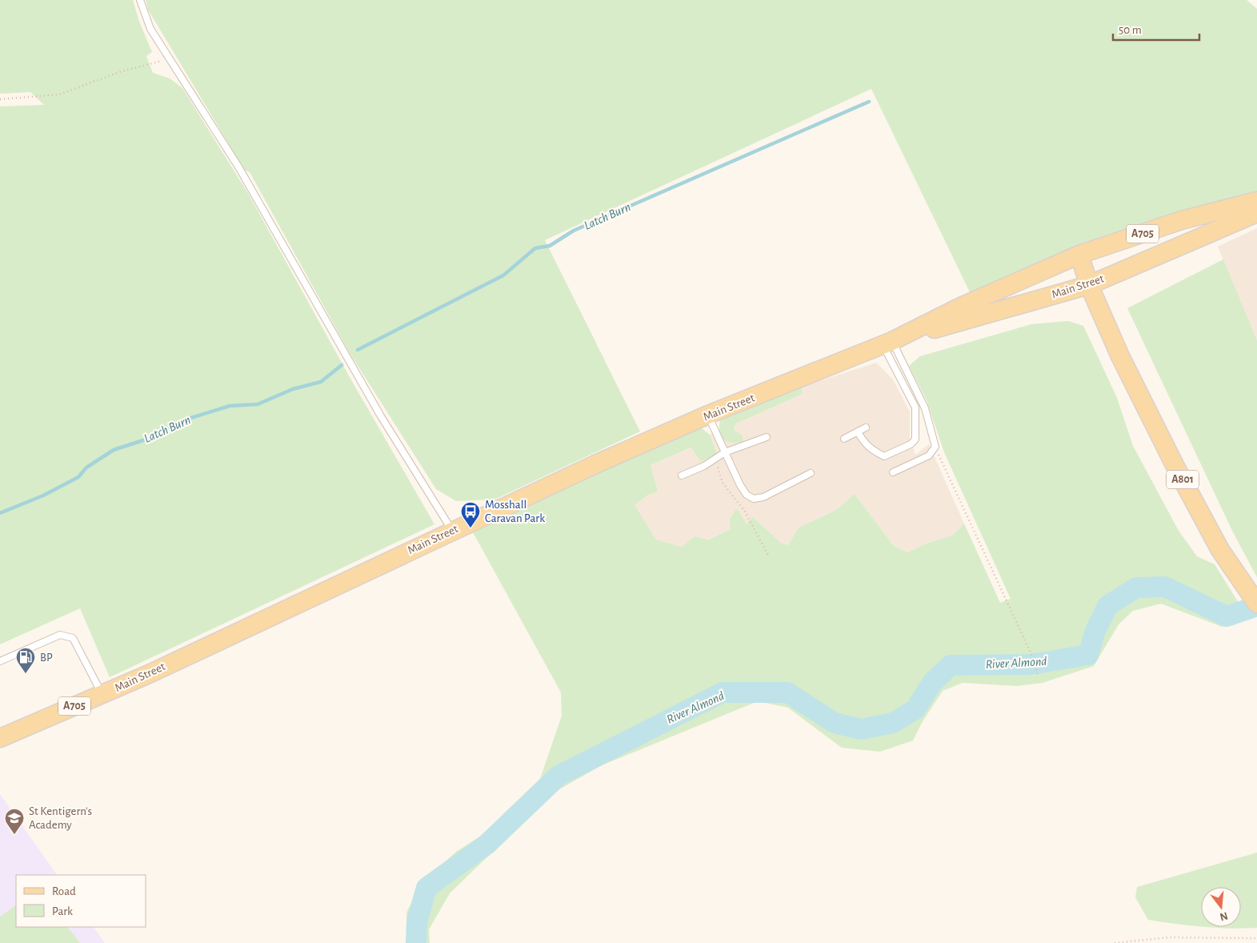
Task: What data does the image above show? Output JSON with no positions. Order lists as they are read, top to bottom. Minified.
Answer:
{"streets":{"main road":["A705","Main Street","A801"]},"crossings":[["Main Street","A801"]],"water":["Latch Burn","River Almond"],"places":{"bus stop":["Mosshall Caravan Park"],"fuel station":["BP"],"school or university":["St Kentigern's Academy"]},"legend":["Road","Park"],"scale_bar":"50 m","north":"bottom"}
